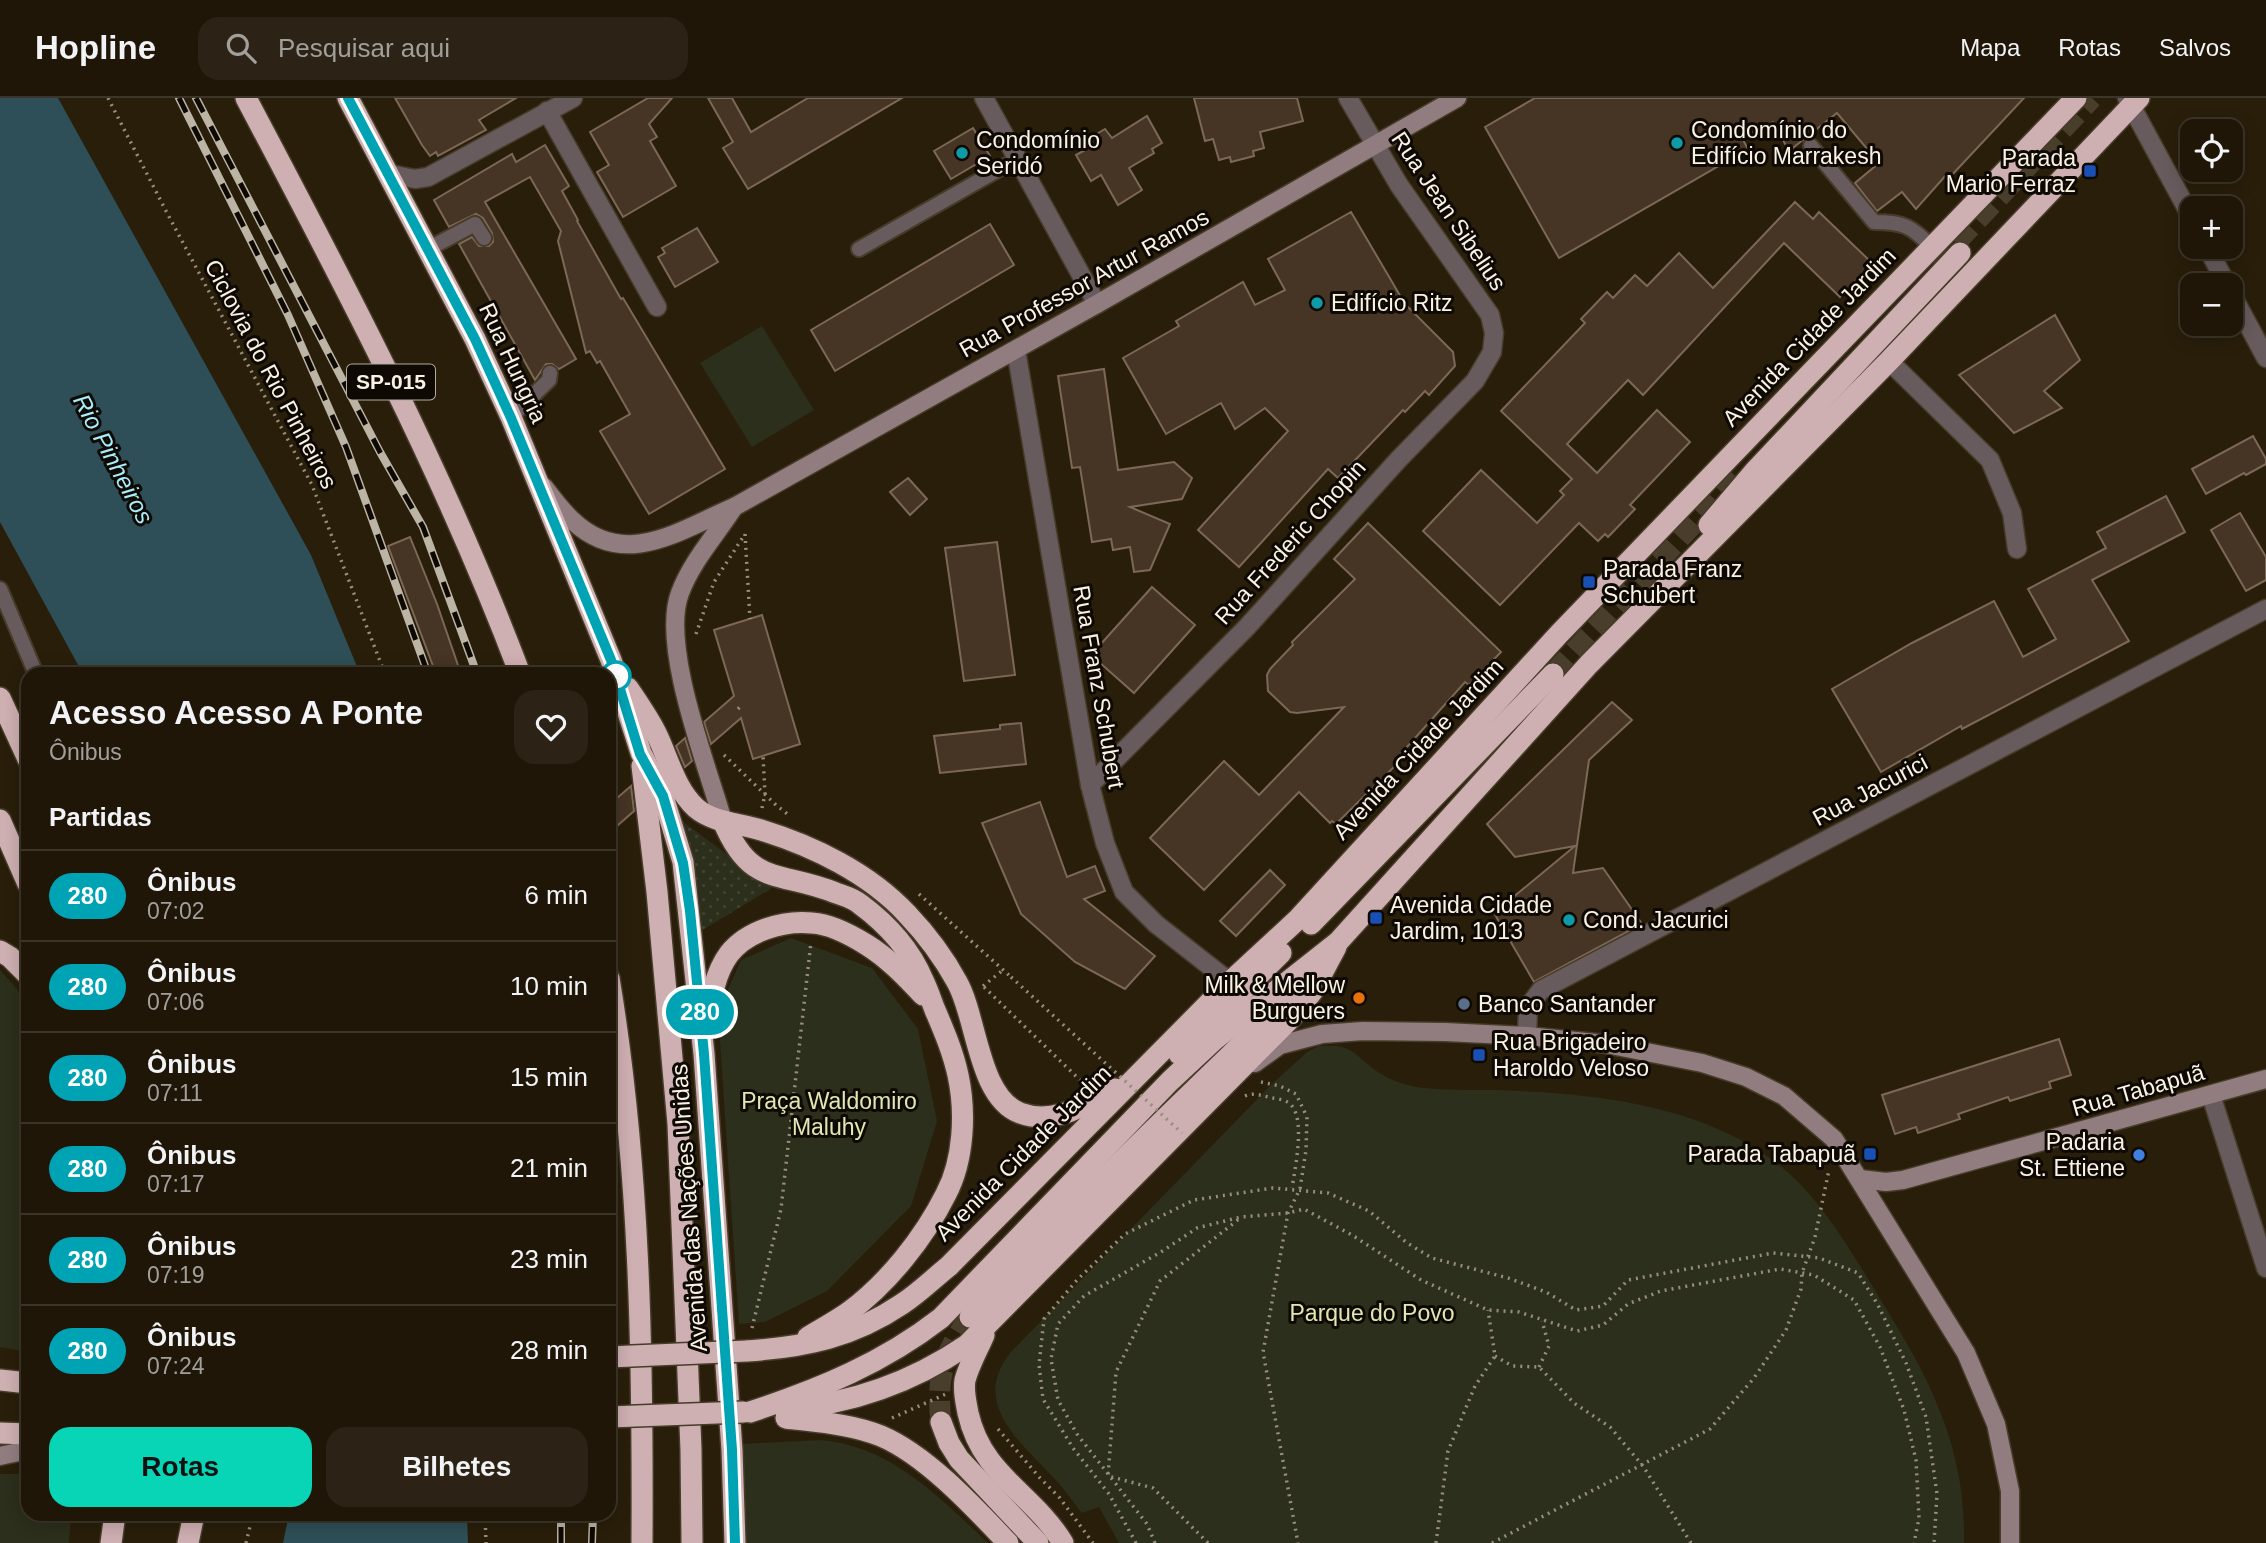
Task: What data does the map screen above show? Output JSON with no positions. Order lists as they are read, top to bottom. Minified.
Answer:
{"streets":{"highway":["Avenida Cidade Jardim","Rua Hungria","SP-015","Avenida das Nações Unidas"],"street":["Rua Jean Sibelius","Rua Professor Artur Ramos","Rua Frederic Chopin","Rua Franz Schubert","Rua Jacurici","Rua Tabapuã"],"path":["Ciclovia do Rio Pinheiros"]},"crossings":[["Rua Jean Sibelius","Rua Professor Artur Ramos"],["Rua Jean Sibelius","Rua Frederic Chopin"],["Rua Professor Artur Ramos","Rua Hungria"],["Rua Professor Artur Ramos","Rua Franz Schubert"],["Avenida Cidade Jardim","Rua Franz Schubert"],["Rua Hungria","Avenida das Nações Unidas"],["Rua Frederic Chopin","Rua Franz Schubert"]],"water":["Rio Pinheiros"],"parks":["Praça Waldomiro Maluhy","Parque do Povo"],"places":{"other":["Condomínio do Edifício Marrakesh","Condomínio Seridó","Edifício Ritz","Cond. Jacurici","Milk & Mellow Burguers","Banco Santander","Padaria St. Ettiene"],"transit":["Parada Mario Ferraz","Parada Franz Schubert","Avenida Cidade Jardim, 1013","Rua Brigadeiro Haroldo Veloso","Parada Tabapuã"]},"lines":["bus line 280"],"page":{"header":"Hopline","search":"Pesquisar aqui","nav":["Mapa","Rotas","Salvos"],"on_map":"280","map_buttons":["+","−"],"heading":[["Acesso Acesso A Ponte","Ônibus"],"Partidas"],"list":[{"mark":"280","name":"Ônibus","note":"07:02","value":"6 min"},{"mark":"280","name":"Ônibus","note":"07:06","value":"10 min"},{"mark":"280","name":"Ônibus","note":"07:11","value":"15 min"},{"mark":"280","name":"Ônibus","note":"07:17","value":"21 min"},{"mark":"280","name":"Ônibus","note":"07:19","value":"23 min"},{"mark":"280","name":"Ônibus","note":"07:24","value":"28 min"}],"buttons":["Rotas","Bilhetes"]}}
